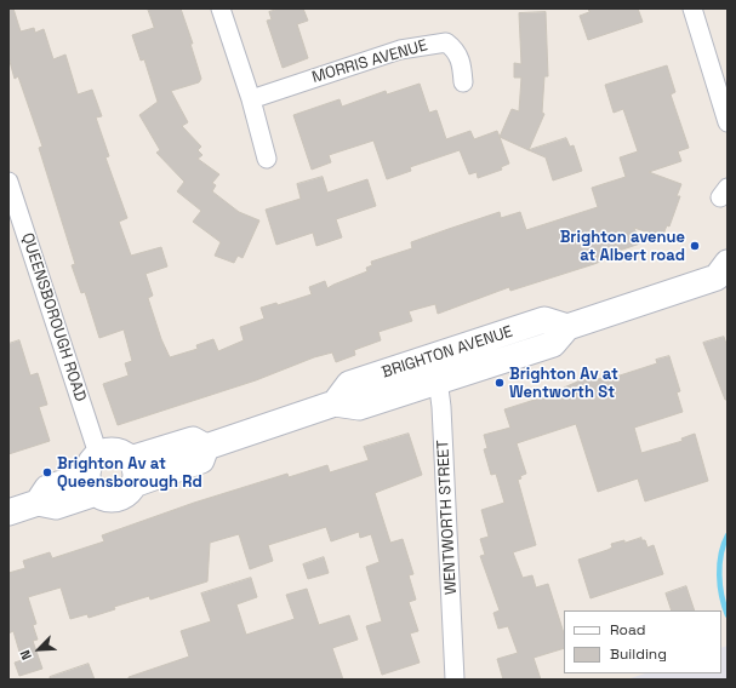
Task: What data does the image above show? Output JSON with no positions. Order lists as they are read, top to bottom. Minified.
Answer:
{"streets":{"main road":["BRIGHTON AVENUE"],"street":["MORRIS AVENUE","QUEENSBOROUGH ROAD","WENTWORTH STREET"]},"crossings":[["BRIGHTON AVENUE","WENTWORTH STREET"]],"places":["Brighton avenue at Albert road","Brighton Av at Wentworth St","Brighton Av at Queensborough Rd"],"legend":["Road","Building"],"north":"bottom left"}
